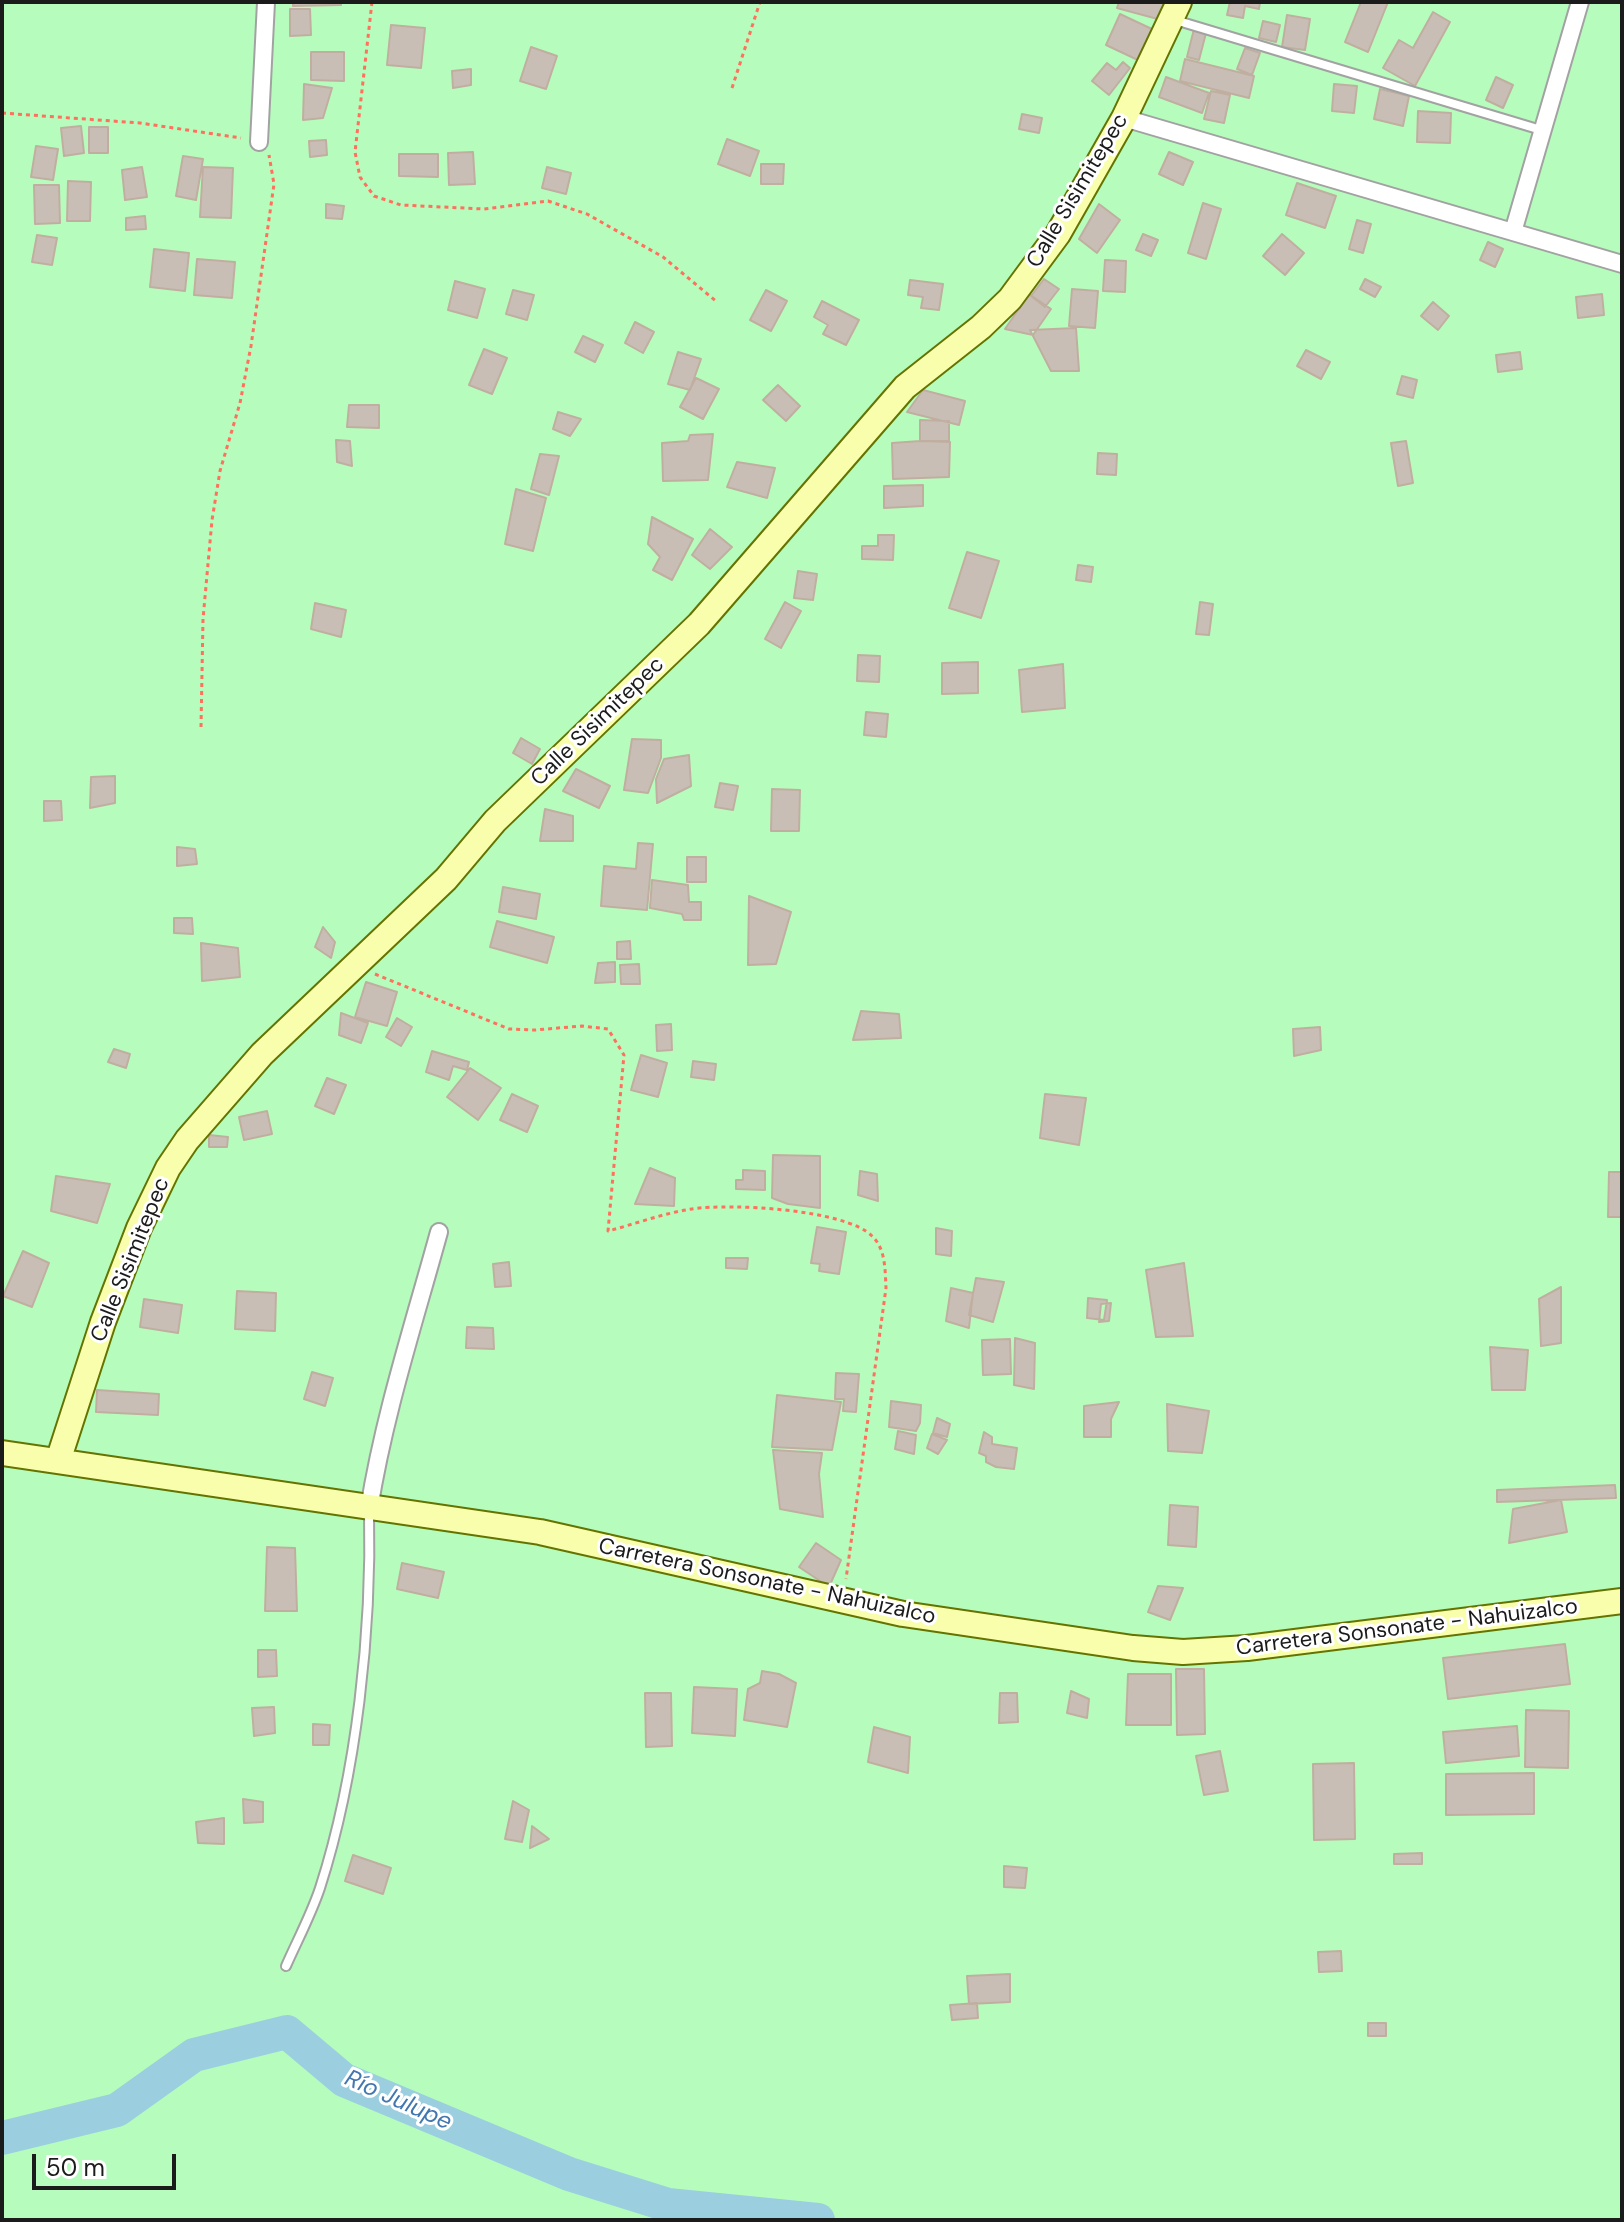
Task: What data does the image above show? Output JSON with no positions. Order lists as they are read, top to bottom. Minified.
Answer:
{"streets":{"street":["Calle Sisimitepec","Carretera Sonsonate - Nahuizalco"]},"crossings":[["Calle Sisimitepec","Carretera Sonsonate - Nahuizalco"]],"water":["Río Julupe"],"scale_bar":"50 m"}
